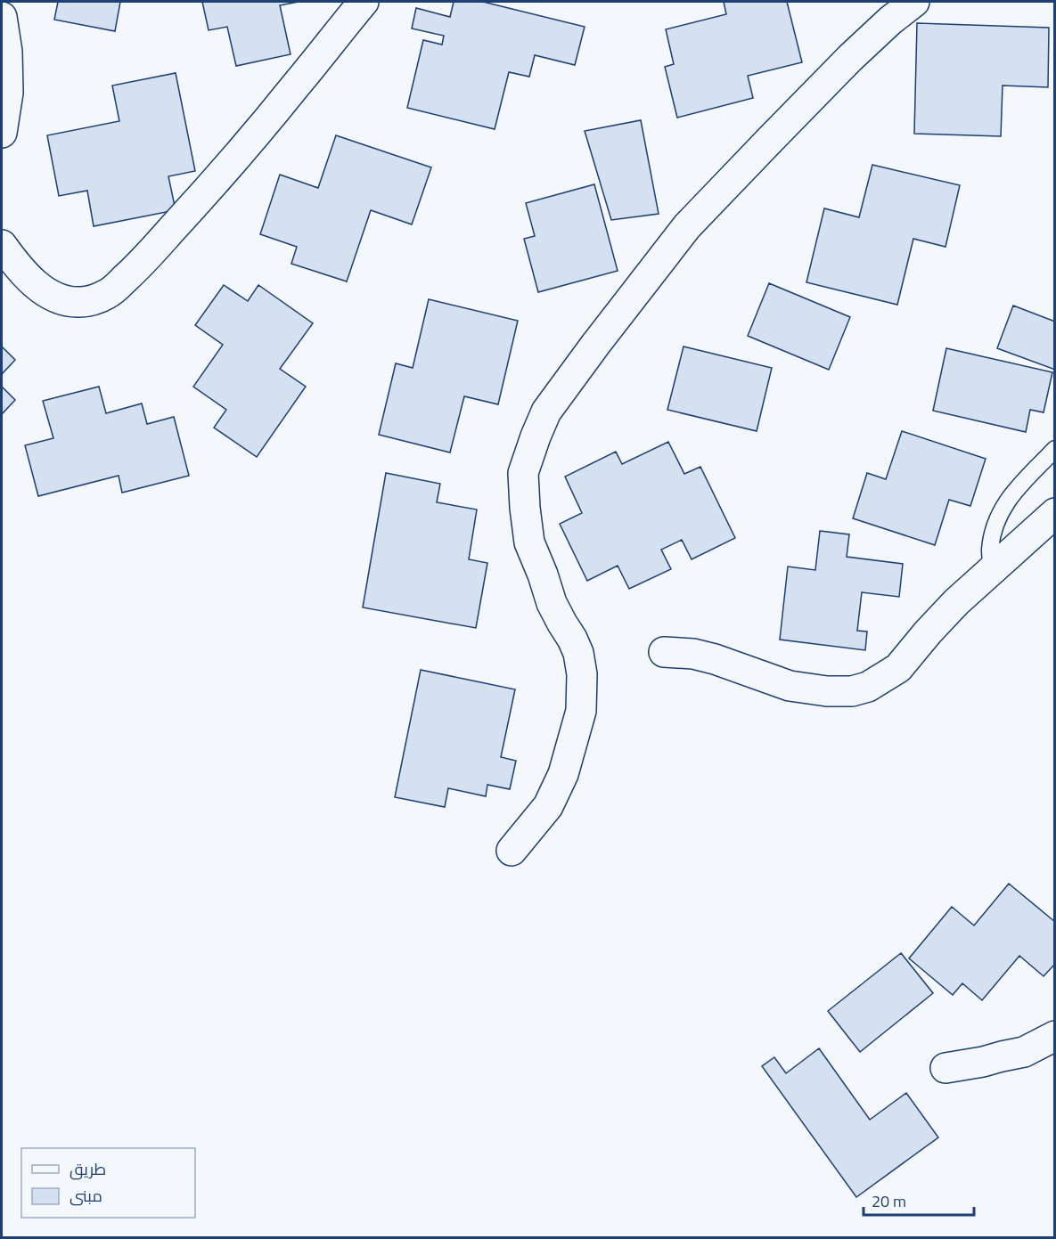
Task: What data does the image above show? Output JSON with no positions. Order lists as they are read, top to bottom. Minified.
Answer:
{"legend":["طريق","مبنى"],"scale_bar":"20 m"}
